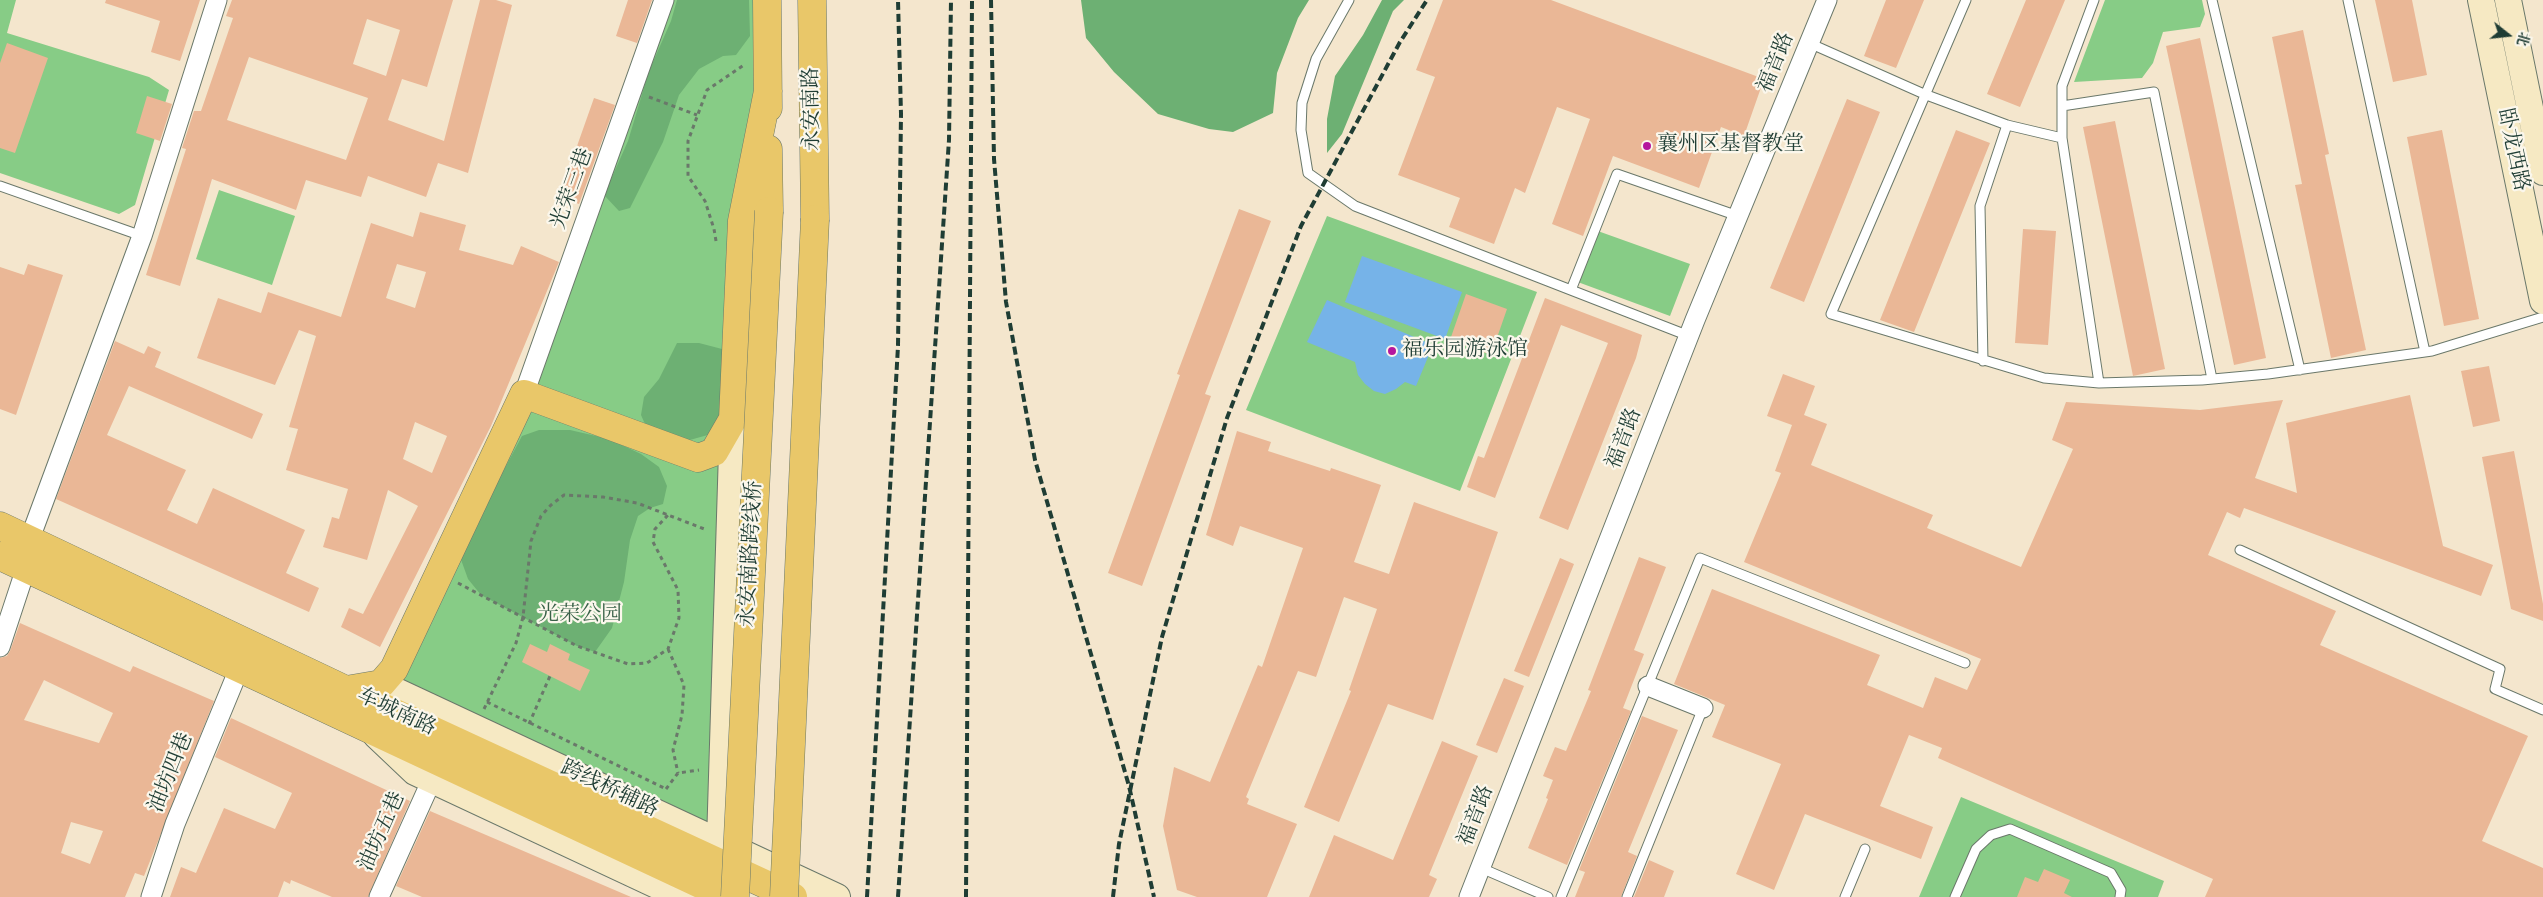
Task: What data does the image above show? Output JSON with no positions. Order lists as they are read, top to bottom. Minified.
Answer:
{"streets":{"main road":["永安南路","永安南路跨线桥","车城南路"],"street":["福音路","卧龙西路","光荣三巷","油坊四巷","跨线桥辅路","油坊五巷"]},"crossings":[["车城南路","油坊四巷"]],"parks":["光荣公园"],"places":["襄州区基督教堂","福乐园游泳馆"],"north":"right"}
